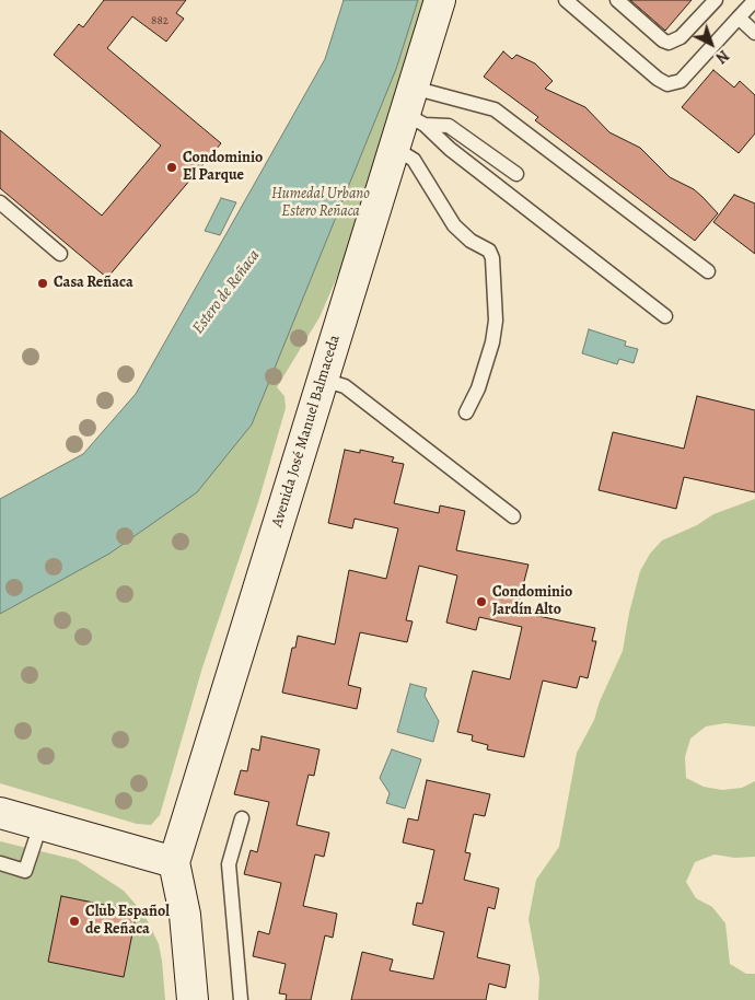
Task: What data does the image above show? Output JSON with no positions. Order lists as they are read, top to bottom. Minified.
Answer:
{"streets":{"street":["Avenida José Manuel Balmaceda"]},"water":["Estero de Reñaca"],"parks":["Humedal Urbano Estero Reñaca"],"places":["Condominio El Parque","Casa Reñaca","Condominio Jardín Alto","Club Español de Reñaca"],"house_numbers":["882"],"north":"bottom right"}
